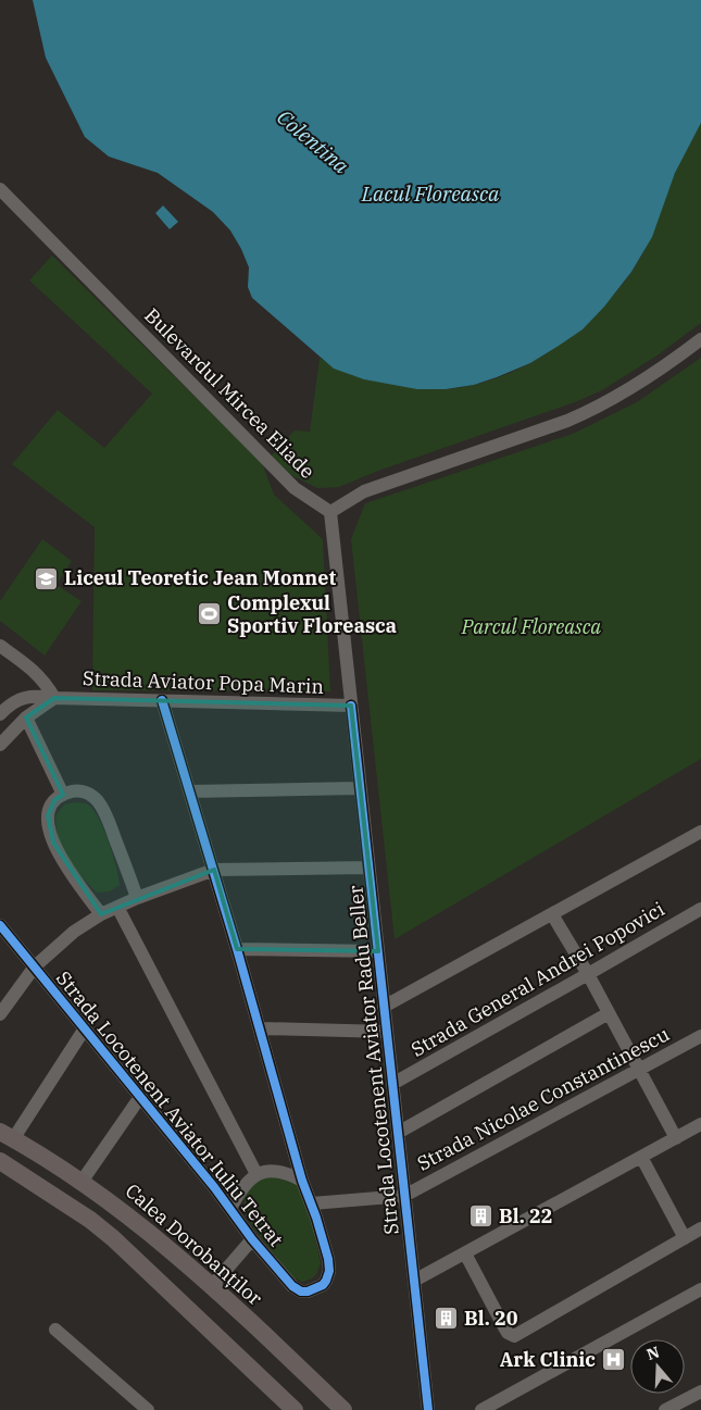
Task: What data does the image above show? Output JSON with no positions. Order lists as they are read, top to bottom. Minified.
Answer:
{"streets":{"main road":["Calea Dorobanților"],"street":["Bulevardul Mircea Eliade","Strada Aviator Popa Marin","Strada General Andrei Popovici","Strada Locotenent Aviator Radu Beller","Strada Nicolae Constantinescu","Strada Locotenent Aviator Iuliu Tetrat"]},"crossings":[["Bulevardul Mircea Eliade","Strada Locotenent Aviator Radu Beller"],["Strada Aviator Popa Marin","Strada Locotenent Aviator Radu Beller"],["Strada General Andrei Popovici","Strada Locotenent Aviator Radu Beller"],["Strada Locotenent Aviator Radu Beller","Strada Nicolae Constantinescu"]],"water":["Colentina","Lacul Floreasca"],"parks":["Parcul Floreasca"],"places":{"school or university":["Liceul Teoretic Jean Monnet"],"sports":["Complexul Sportiv Floreasca"],"building":["Bl. 22","Bl. 20"],"hospital":["Ark Clinic"]},"north":"top"}
